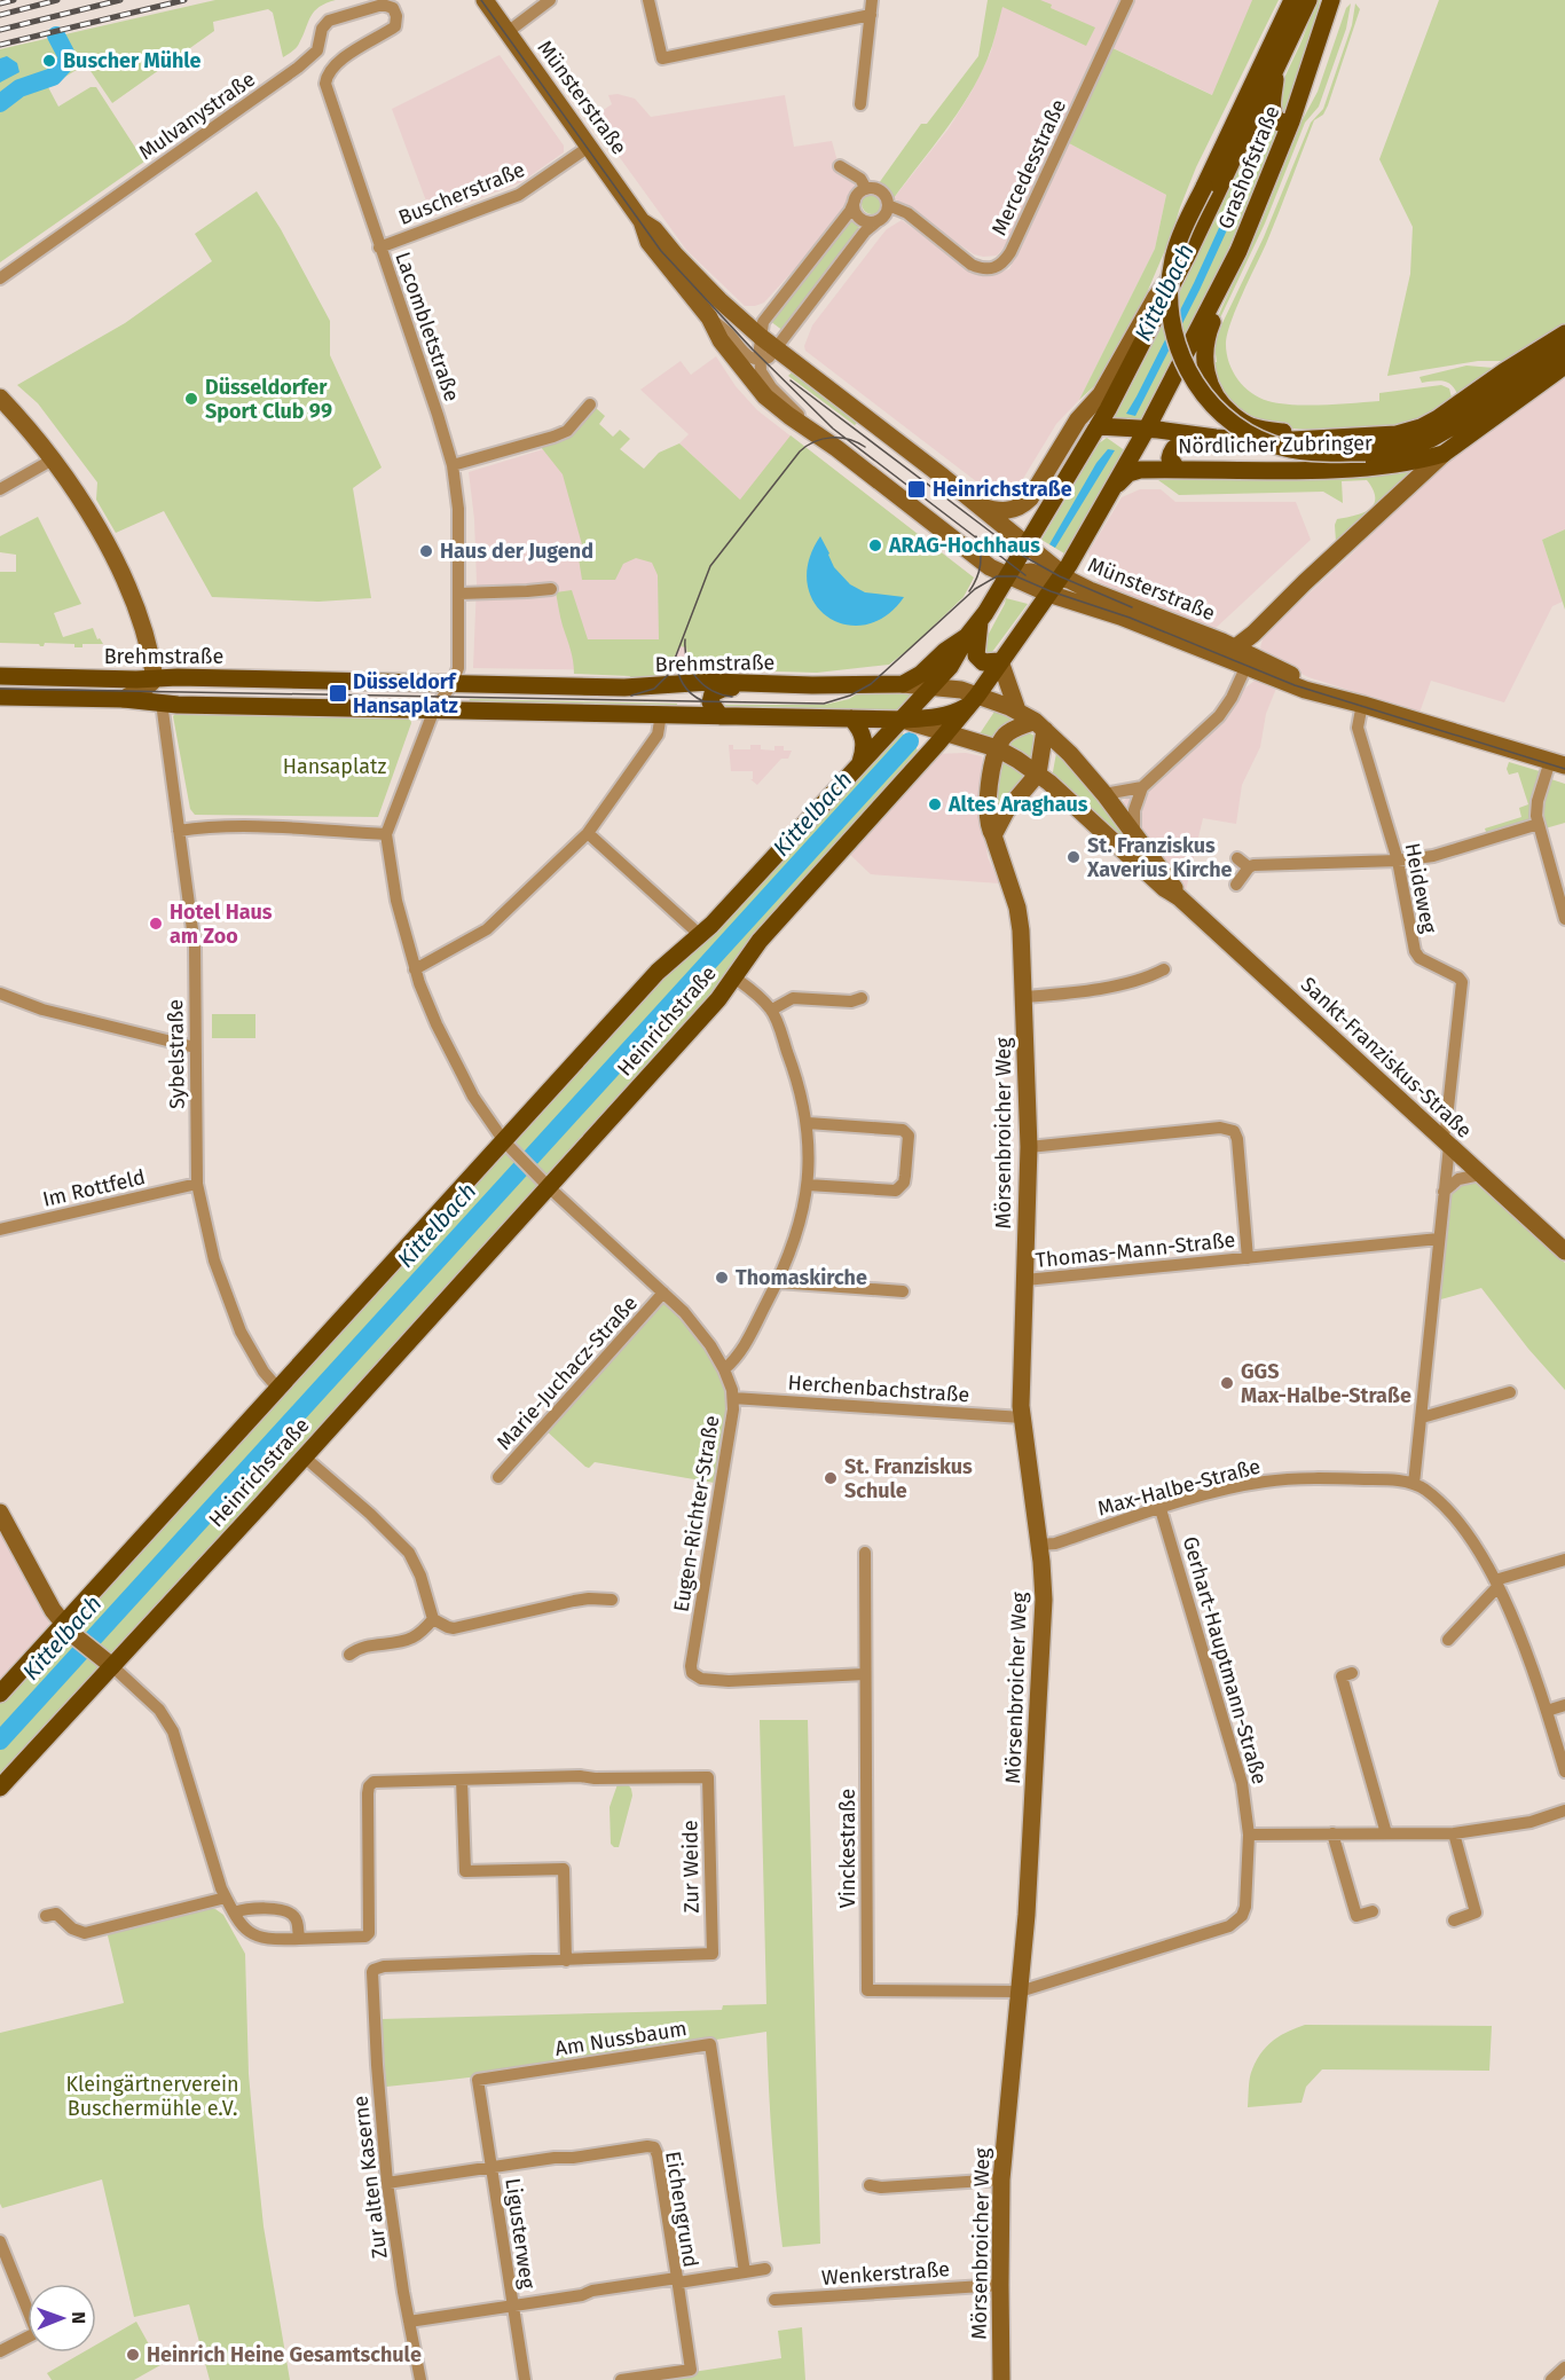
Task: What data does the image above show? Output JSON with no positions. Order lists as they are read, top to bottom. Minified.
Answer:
{"streets":{"main road":["Münsterstraße","Grashofstraße","Nördlicher Zubringer","Brehmstraße","Heinrichstraße","Sankt-Franziskus-Straße","Mörsenbroicher Weg"],"street":["Mulvanystraße","Mercedesstraße","Buscherstraße","Lacombletstraße","Heideweg","Sybelstraße","Im Rottfeld","Thomas-Mann-Straße","Marie-Juchacz-Straße","Herchenbachstraße","Max-Halbe-Straße","Eugen-Richter-Straße","Gerhart-Hauptmann-Straße","Vinckestraße","Zur Weide","Am Nussbaum","Zur alten Kaserne","Eichengrund","Ligusterweg","Wenkerstraße"]},"crossings":[["Münsterstraße","Grashofstraße"],["Münsterstraße","Buscherstraße"],["Münsterstraße","Nördlicher Zubringer"],["Münsterstraße","Heideweg"],["Münsterstraße","Heinrichstraße"],["Mulvanystraße","Lacombletstraße"],["Grashofstraße","Nördlicher Zubringer"],["Grashofstraße","Heinrichstraße"],["Buscherstraße","Lacombletstraße"],["Lacombletstraße","Brehmstraße"],["Brehmstraße","Heinrichstraße"],["Brehmstraße","Sybelstraße"],["Brehmstraße","Sankt-Franziskus-Straße"],["Heideweg","Sankt-Franziskus-Straße"],["Heideweg","Thomas-Mann-Straße"],["Heideweg","Max-Halbe-Straße"],["Heinrichstraße","Sybelstraße"],["Heinrichstraße","Sankt-Franziskus-Straße"],["Heinrichstraße","Eugen-Richter-Straße"],["Sybelstraße","Im Rottfeld"],["Sankt-Franziskus-Straße","Mörsenbroicher Weg"],["Mörsenbroicher Weg","Thomas-Mann-Straße"],["Mörsenbroicher Weg","Herchenbachstraße"],["Mörsenbroicher Weg","Max-Halbe-Straße"],["Mörsenbroicher Weg","Gerhart-Hauptmann-Straße"],["Mörsenbroicher Weg","Vinckestraße"],["Mörsenbroicher Weg","Wenkerstraße"],["Marie-Juchacz-Straße","Eugen-Richter-Straße"],["Herchenbachstraße","Eugen-Richter-Straße"],["Max-Halbe-Straße","Gerhart-Hauptmann-Straße"],["Eugen-Richter-Straße","Vinckestraße"],["Gerhart-Hauptmann-Straße","Vinckestraße"],["Zur Weide","Zur alten Kaserne"],["Am Nussbaum","Eichengrund"],["Am Nussbaum","Ligusterweg"],["Zur alten Kaserne","Eichengrund"],["Eichengrund","Ligusterweg"]],"water":["Kittelbach"],"parks":["Hansaplatz","Kleingärtnerverein Buschermühle e.V."],"places":{"other":["Buscher Mühle","Düsseldorfer Sport Club 99","ARAG-Hochhaus","Haus der Jugend","Altes Araghaus","St. Franziskus Xaverius Kirche","Hotel Haus am Zoo","Thomaskirche","GGS Max-Halbe-Straße","St. Franziskus Schule","Heinrich Heine Gesamtschule"],"transit":["Heinrichstraße","Düsseldorf Hansaplatz"]},"north":"right"}
